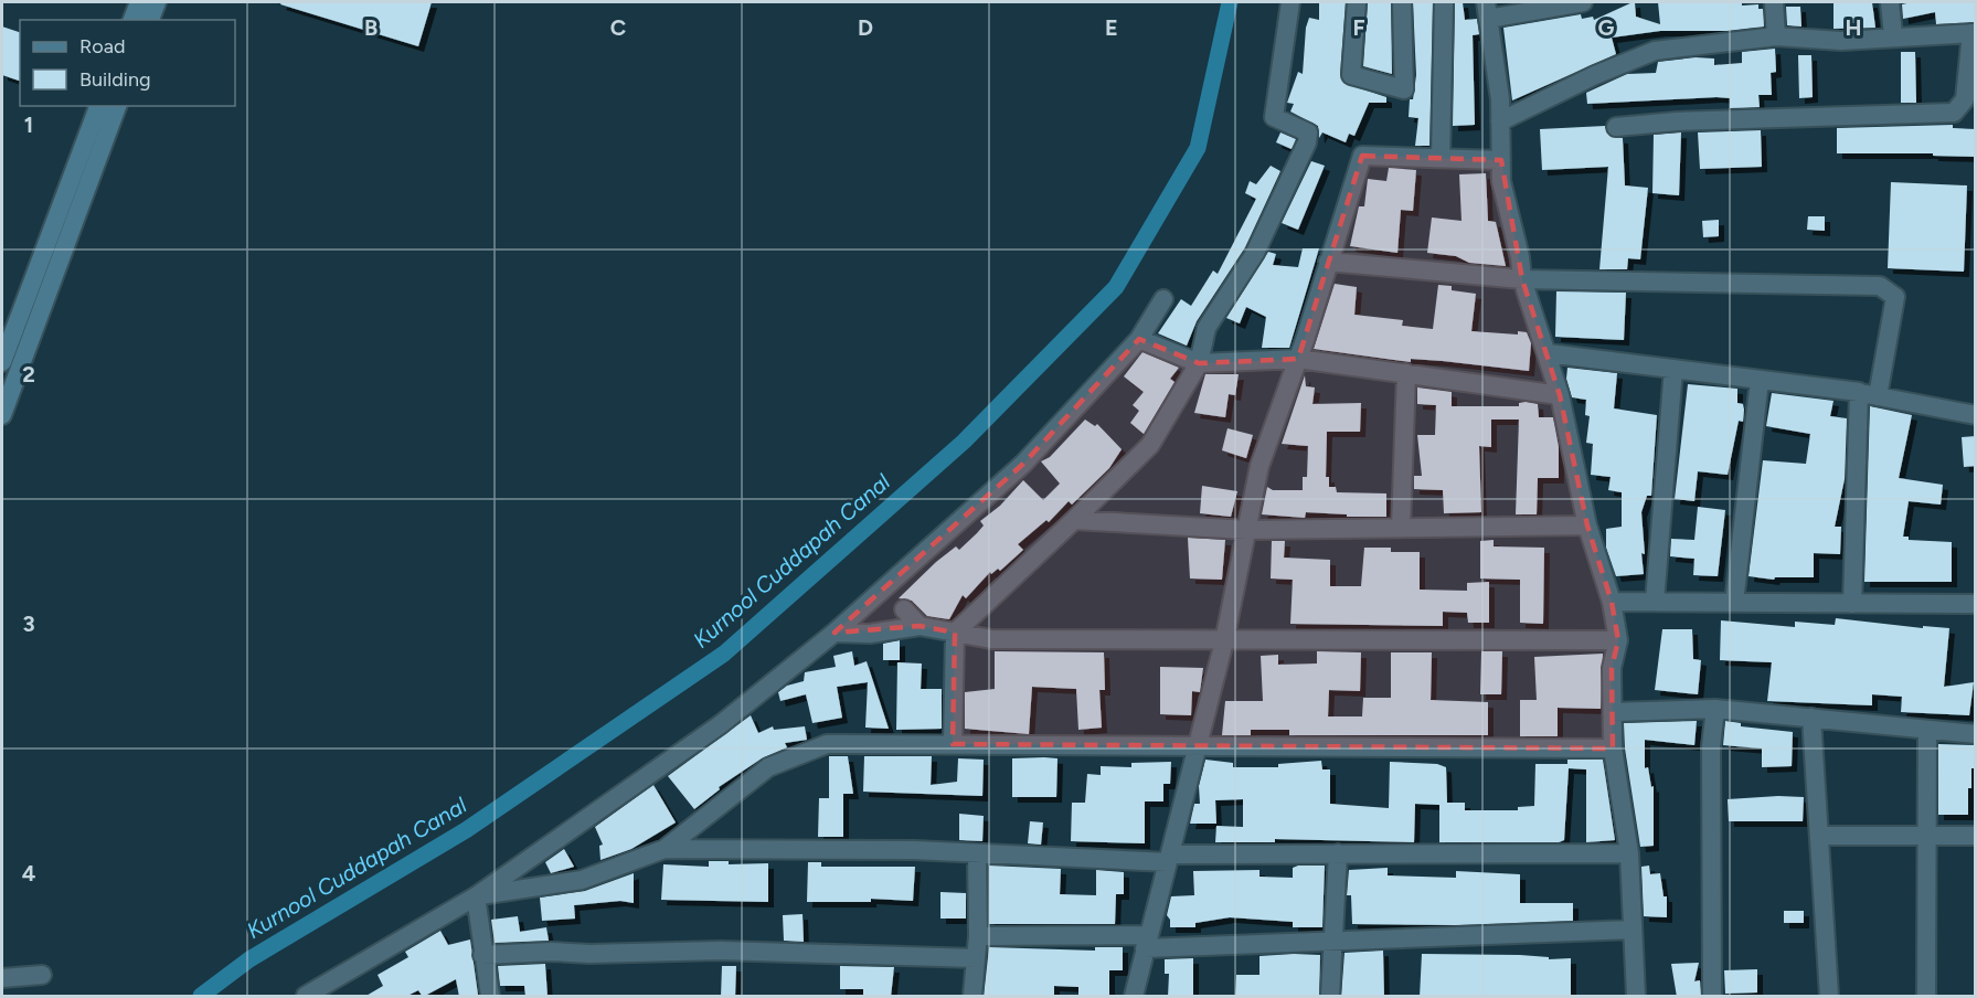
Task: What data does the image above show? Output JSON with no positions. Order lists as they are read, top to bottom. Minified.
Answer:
{"water":["Kurnool Cuddapah Canal"],"legend":["Road","Building"],"grid":{"columns":["B","C","D","E","F","G","H"],"rows":["1","2","3","4"]}}
